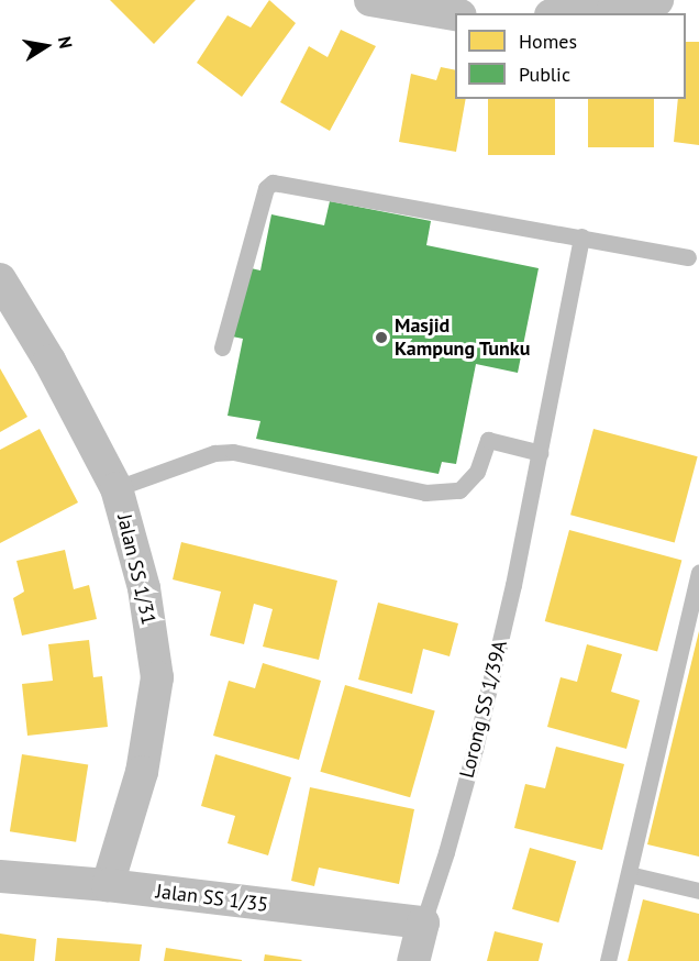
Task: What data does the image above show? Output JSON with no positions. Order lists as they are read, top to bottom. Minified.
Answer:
{"streets":{"street":["Jalan SS 1/31","Lorong SS 1/39A","Jalan SS 1/35"]},"crossings":[["Jalan SS 1/31","Jalan SS 1/35"],["Lorong SS 1/39A","Jalan SS 1/35"]],"places":["Masjid Kampung Tunku"],"legend":["Homes","Public"],"north":"right"}
